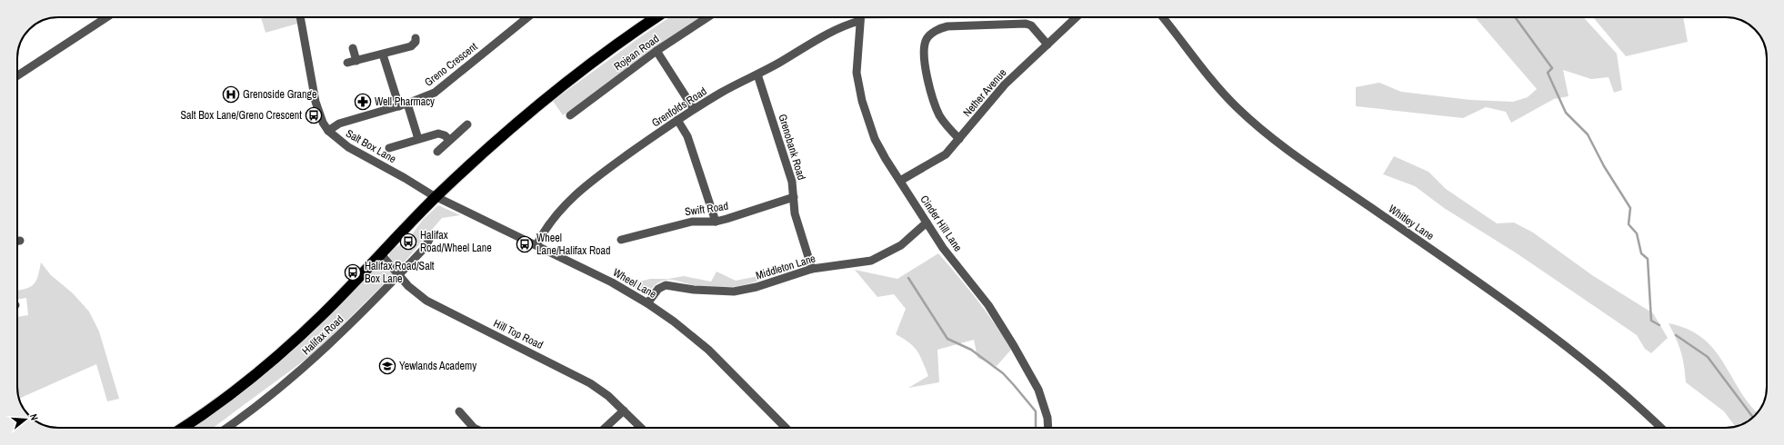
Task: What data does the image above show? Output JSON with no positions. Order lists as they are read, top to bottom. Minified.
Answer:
{"streets":{"street":["Rojean Road","Greno Crescent","Nether Avenue","Grenfolds Road","Salt Box Lane","Grenobank Road","Swift Road","Whitley Lane","Cinder Hill Lane","Middleton Lane","Wheel Lane","Hill Top Road","Halifax Road"]},"crossings":[["Greno Crescent","Salt Box Lane"],["Nether Avenue","Cinder Hill Lane"],["Grenfolds Road","Grenobank Road"],["Grenfolds Road","Cinder Hill Lane"],["Grenfolds Road","Wheel Lane"],["Salt Box Lane","Wheel Lane"],["Grenobank Road","Swift Road"],["Grenobank Road","Middleton Lane"],["Cinder Hill Lane","Middleton Lane"],["Middleton Lane","Wheel Lane"],["Hill Top Road","Halifax Road"]],"places":{"hospital":["Grenoside Grange"],"pharmacy":["Well Pharmacy"],"bus stop":["Salt Box Lane/Greno Crescent","Halifax Road/Wheel Lane","Wheel Lane/Halifax Road","Halifax Road/Salt Box Lane"],"school or university":["Yewlands Academy"]},"north":"right"}
